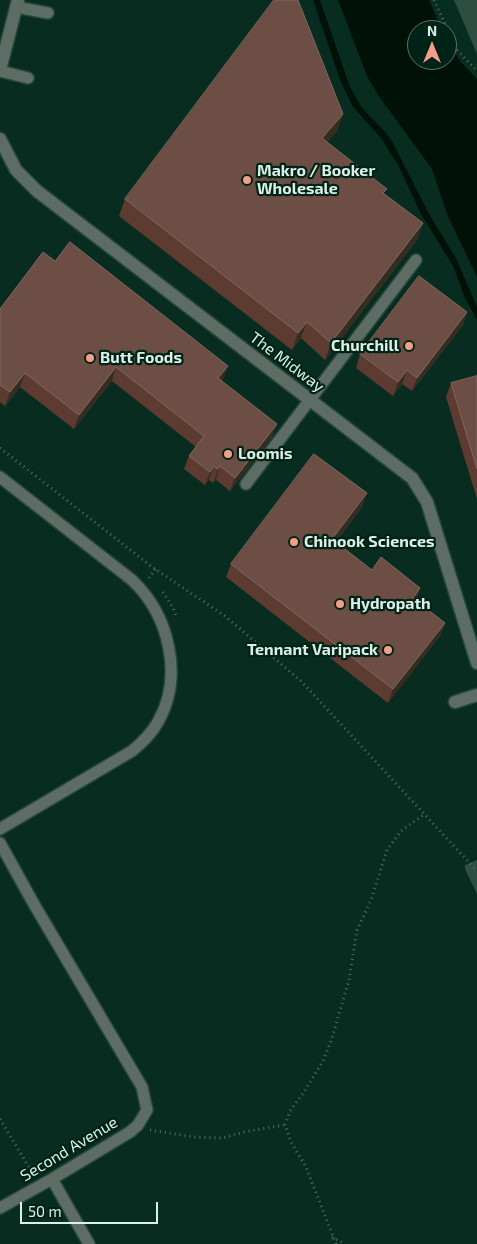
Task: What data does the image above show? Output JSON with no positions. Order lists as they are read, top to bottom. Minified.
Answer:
{"streets":{"street":["The Midway"],"lane":["Second Avenue"]},"places":["Makro / Booker Wholesale","Churchill","Butt Foods","Loomis","Chinook Sciences","Hydropath","Tennant Varipack"],"scale_bar":"50 m","north":"top"}
